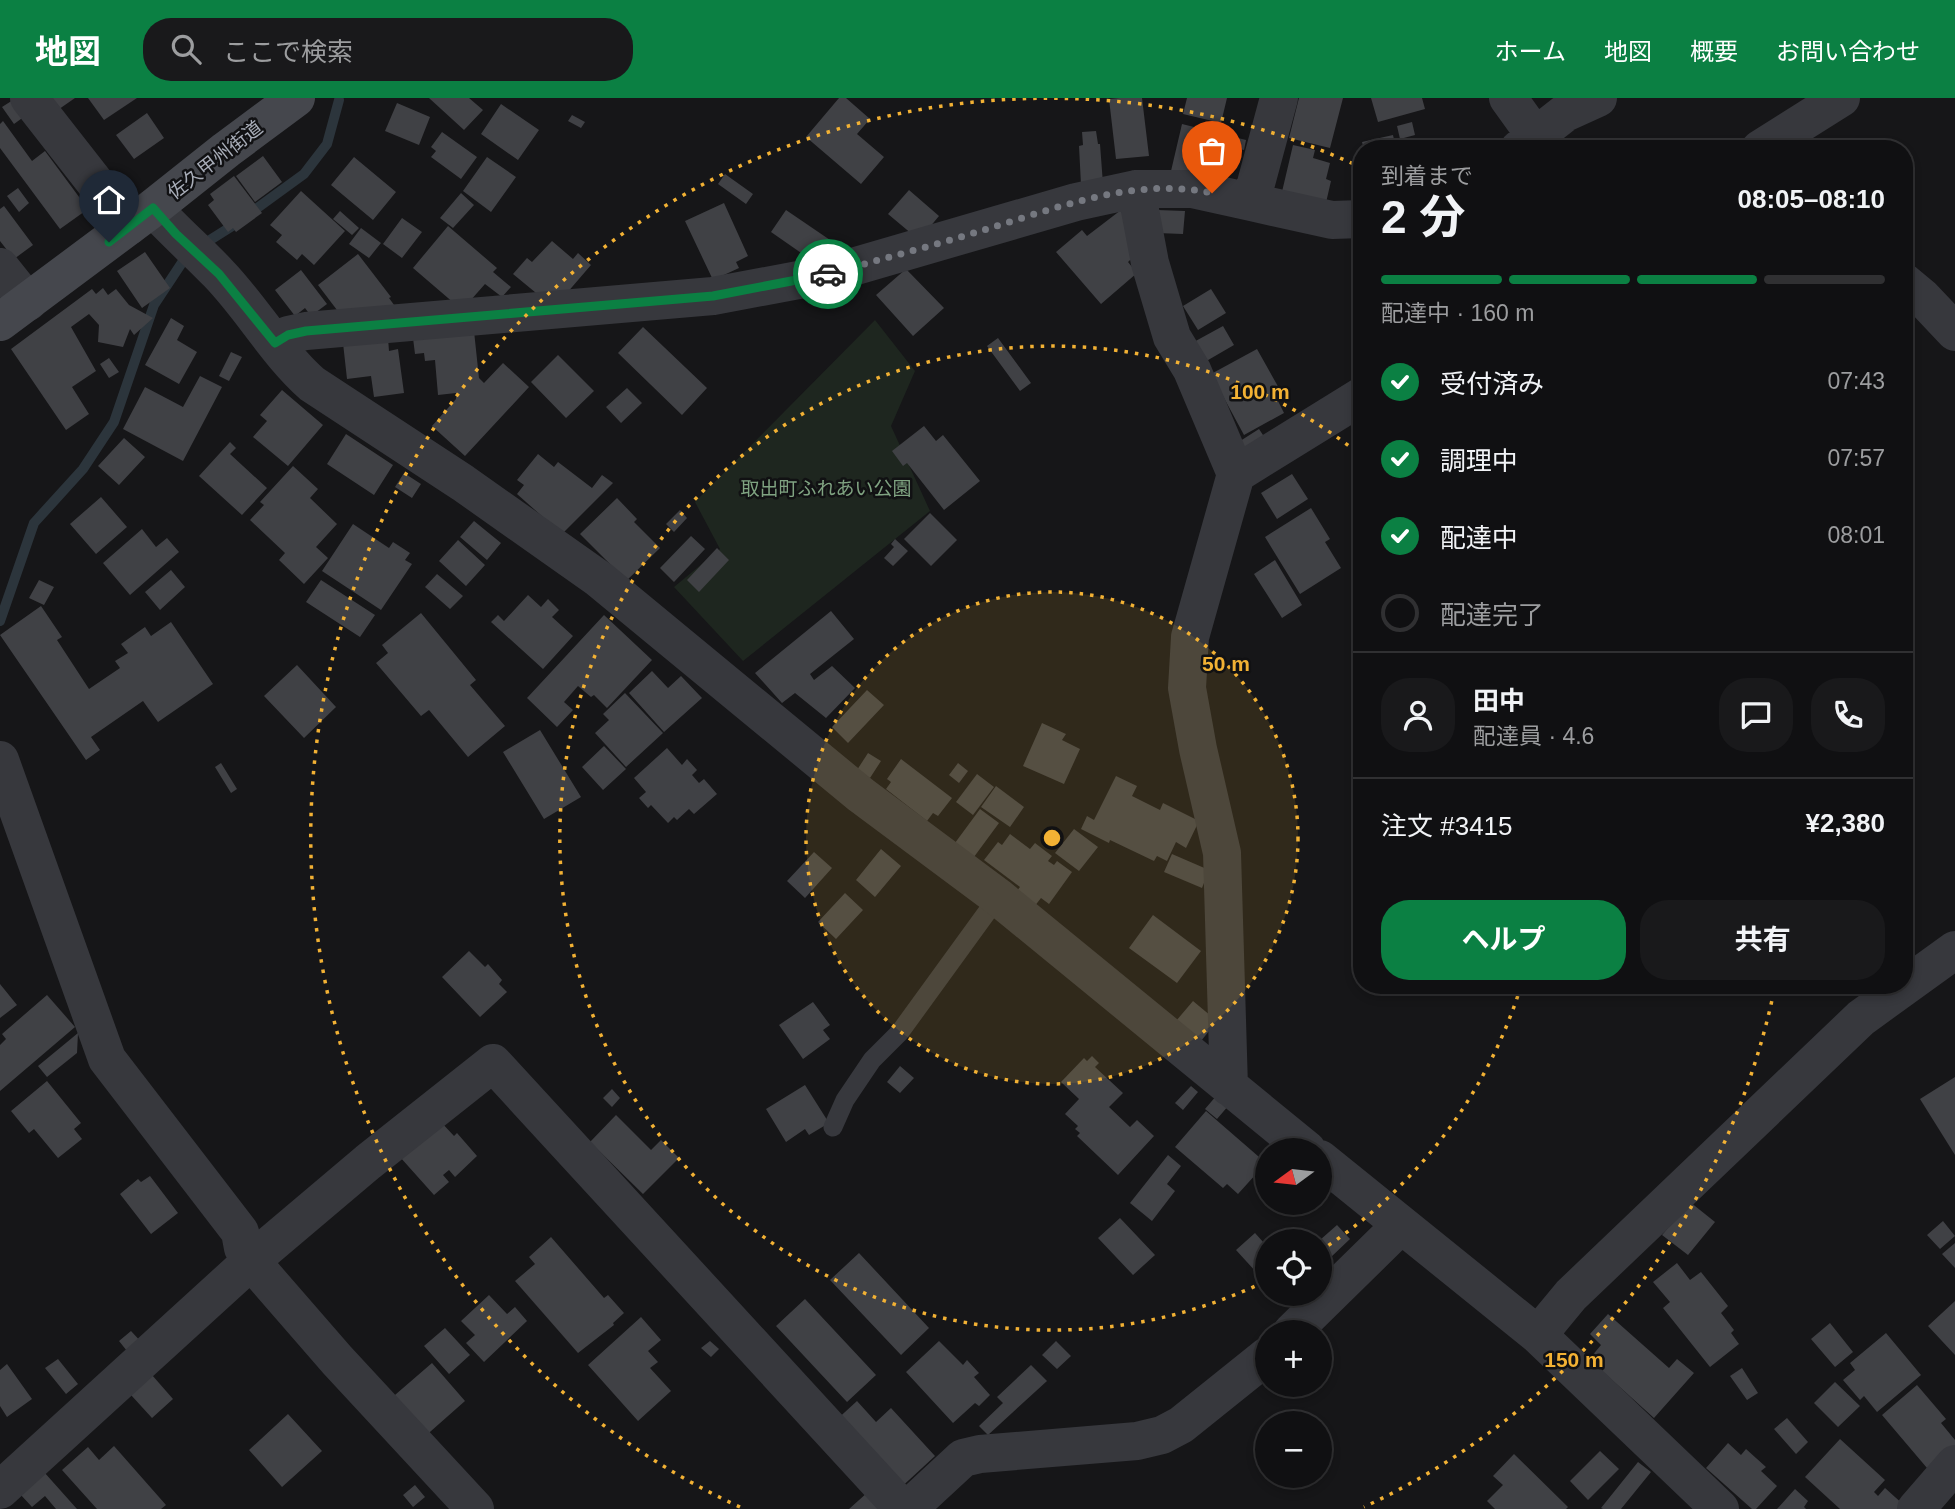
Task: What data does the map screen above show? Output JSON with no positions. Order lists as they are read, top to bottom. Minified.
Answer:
{"streets":{"street":["佐久甲州街道"]},"parks":["取出町ふれあい公園"],"north":"left","page":{"header":"地図","search":"ここで検索","nav":["ホーム","地図","概要","お問い合わせ"],"heading":["2 分","到着まで","08:05–08:10"],"panel":["田中","配達員 · 4.6","注文 #3415","¥2,380"],"bar":"配達中 · 160 m","list":[["受付済み","07:43"],["調理中","07:57"],["配達中","08:01"],"配達完了"],"buttons":["ヘルプ","共有"],"map_buttons":["+","−"]},"rings":["100 m","50 m","150 m"]}
